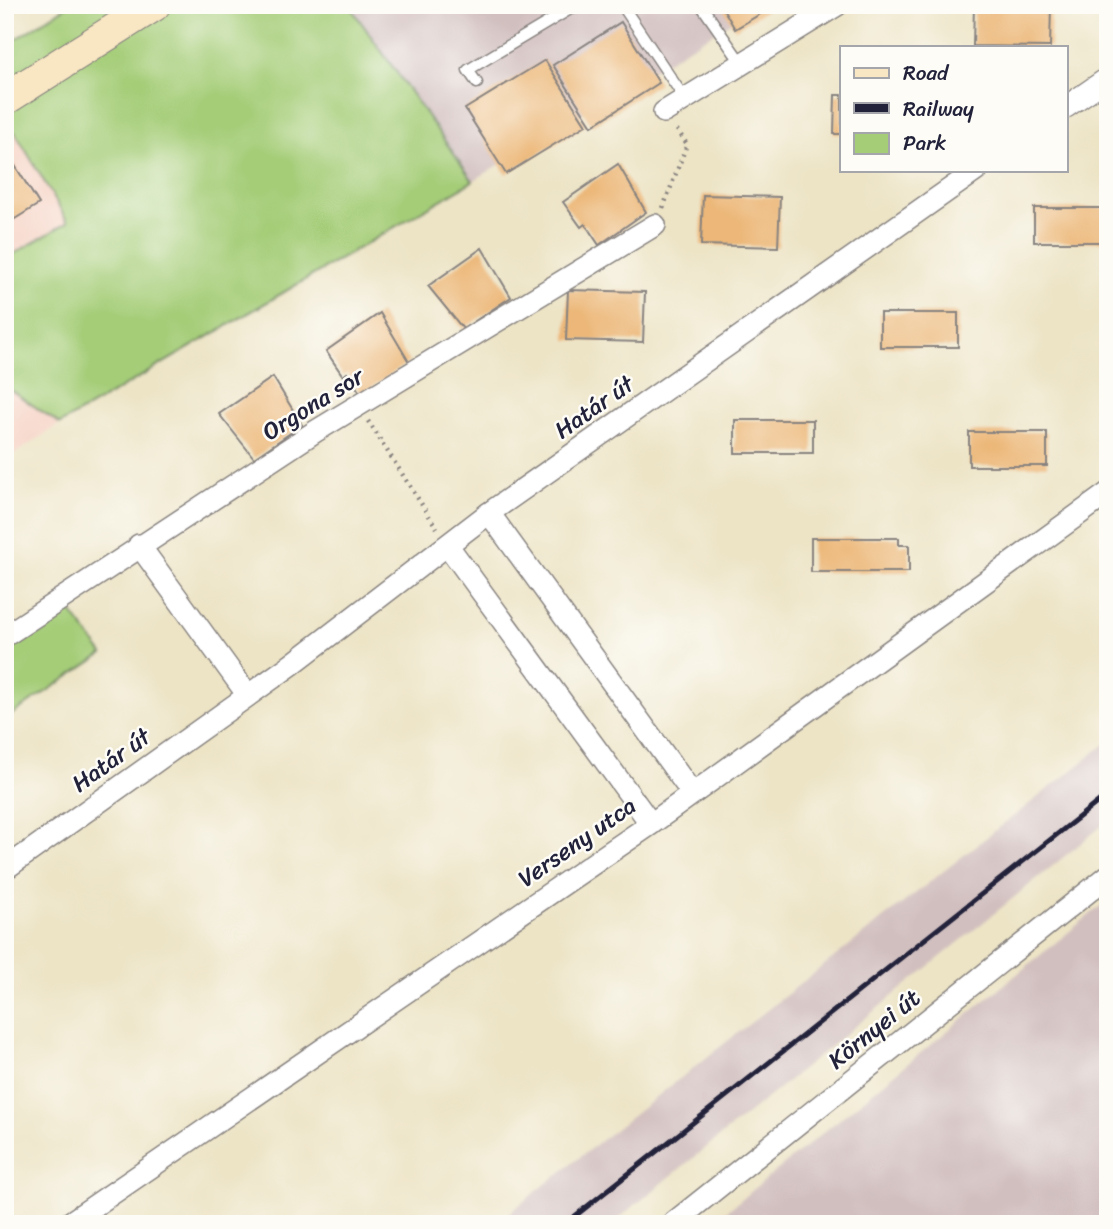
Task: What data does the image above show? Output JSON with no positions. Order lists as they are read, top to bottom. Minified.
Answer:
{"streets":{"street":["Orgona sor","Határ út","Verseny utca","Környei út"]},"legend":["Road","Railway","Park"]}
